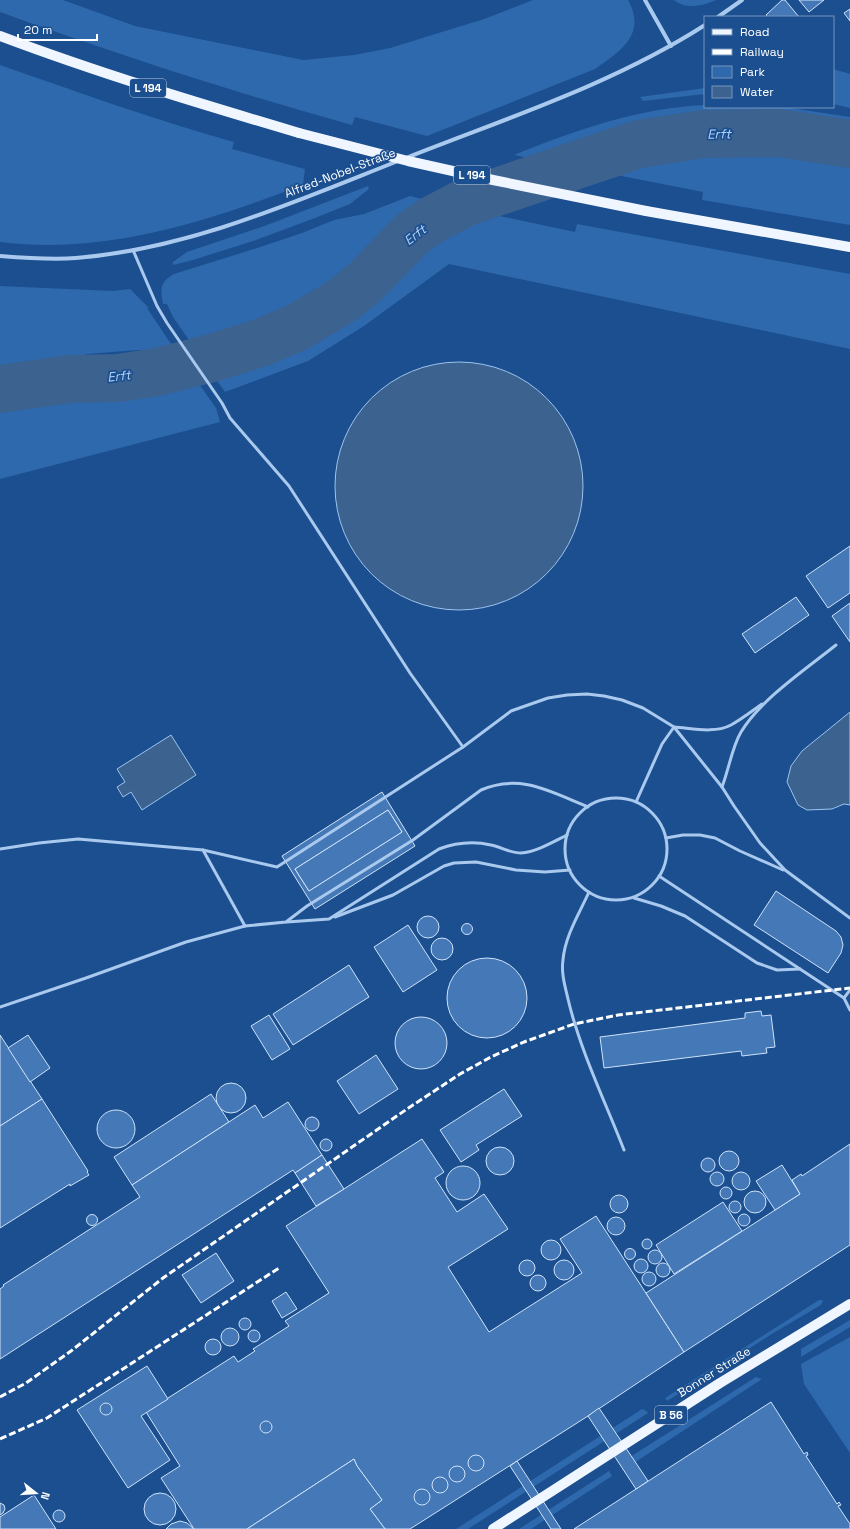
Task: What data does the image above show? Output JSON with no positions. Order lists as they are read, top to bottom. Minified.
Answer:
{"streets":{"main road":["L 194","Bonner Straße","B 56"],"street":["Alfred-Nobel-Straße"]},"water":["Erft"],"legend":["Road","Railway","Park","Water"],"scale_bar":"20 m","north":"right"}
